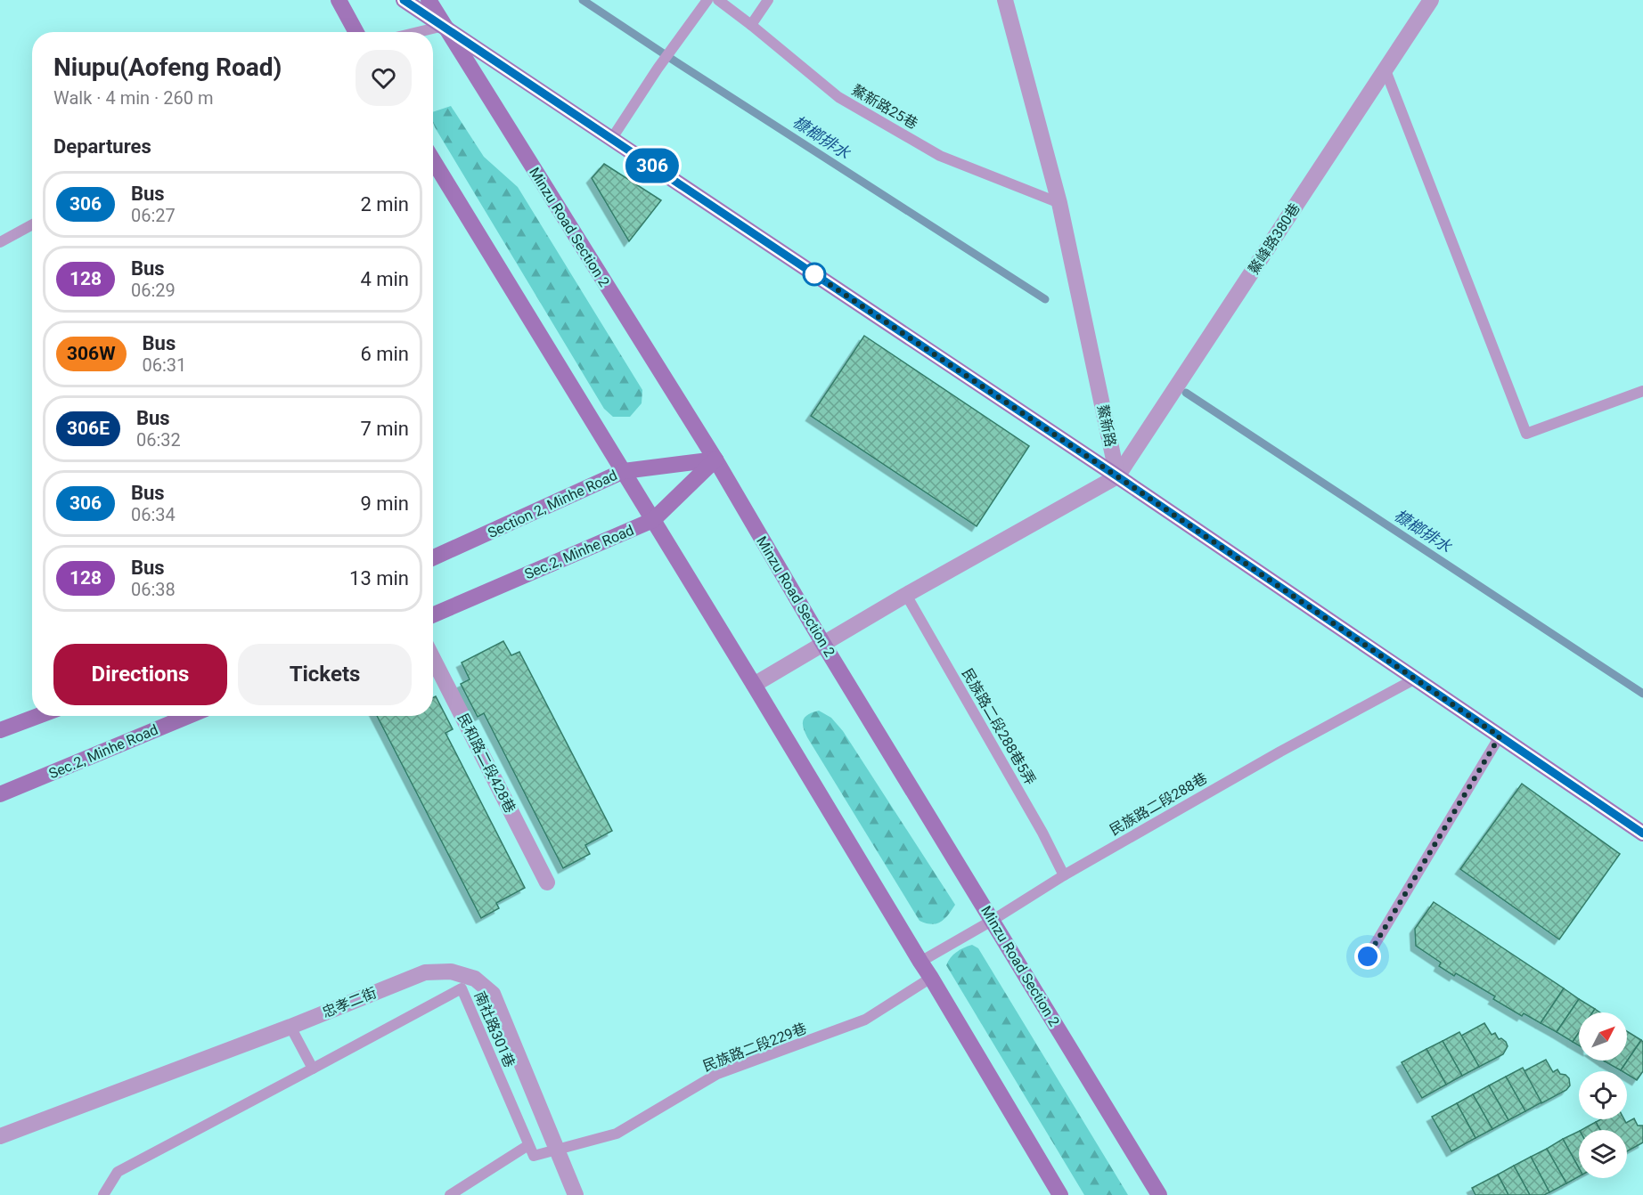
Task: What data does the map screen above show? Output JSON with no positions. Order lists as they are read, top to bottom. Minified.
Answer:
{"streets":{"street":["Minzu Road Section 2","鰲峰路380巷","鰲新路","Section 2, Minhe Road","Sec.2, Minhe Road","民和路二段428巷","忠孝二街"],"lane":["鰲新路25巷","民族路二段288巷5弄","民族路二段288巷","南社路301巷","民族路二段229巷"]},"crossings":[["鰲新路25巷","鰲新路"],["Minzu Road Section 2","Section 2, Minhe Road"],["Minzu Road Section 2","Sec.2, Minhe Road"],["Minzu Road Section 2","民族路二段288巷"],["鰲峰路380巷","鰲新路"],["Section 2, Minhe Road","Sec.2, Minhe Road"],["民族路二段288巷5弄","民族路二段288巷"],["忠孝二街","民族路二段229巷"]],"water":["槺榔排水"],"lines":["bus line 306"],"north":"top right","page":{"on_map":"306","heading":[["Niupu(Aofeng Road)","Walk · 4 min · 260 m"],"Departures"],"list":[{"mark":"306","name":"Bus","note":"06:27","value":"2 min"},{"mark":"128","name":"Bus","note":"06:29","value":"4 min"},{"mark":"306W","name":"Bus","note":"06:31","value":"6 min"},{"mark":"306E","name":"Bus","note":"06:32","value":"7 min"},{"mark":"306","name":"Bus","note":"06:34","value":"9 min"},{"mark":"128","name":"Bus","note":"06:38","value":"13 min"}],"buttons":["Directions","Tickets"]}}
